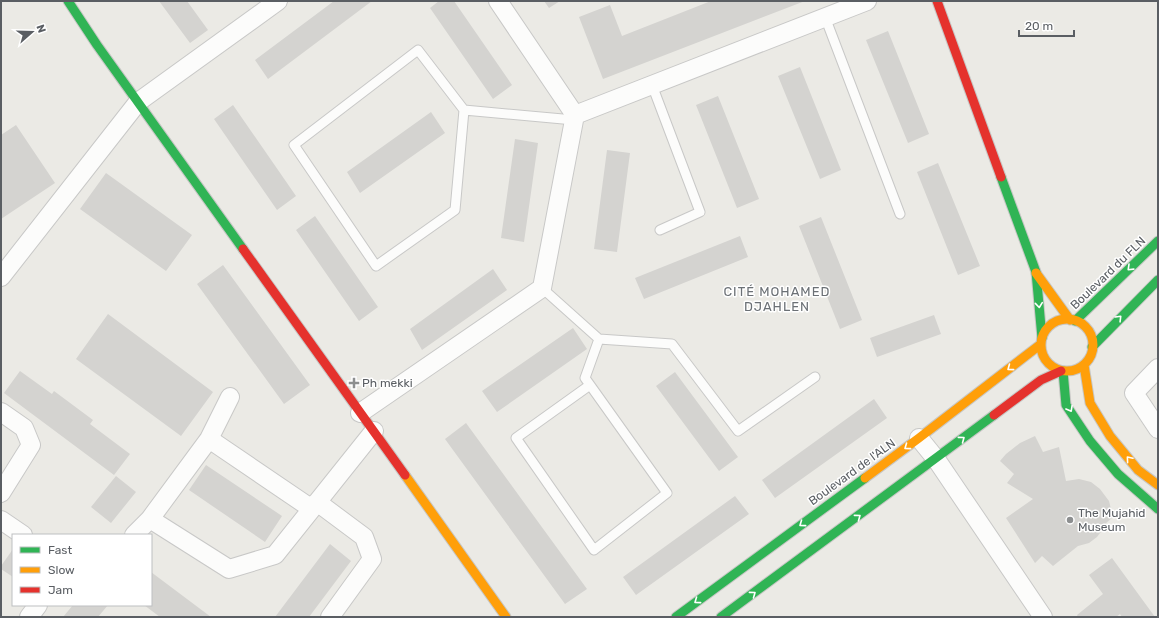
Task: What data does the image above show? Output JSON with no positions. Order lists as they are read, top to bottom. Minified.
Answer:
{"streets":{"street":["Boulevard du FLN","Boulevard de l'ALN"]},"crossings":[["Boulevard du FLN","Boulevard de l'ALN"]],"districts":["CITÉ MOHAMED DJAHLEN"],"places":{"health":["Ph mekki"],"other":["The Mujahid Museum"]},"legend":["Fast","Slow","Jam"],"scale_bar":"20 m","north":"right"}
